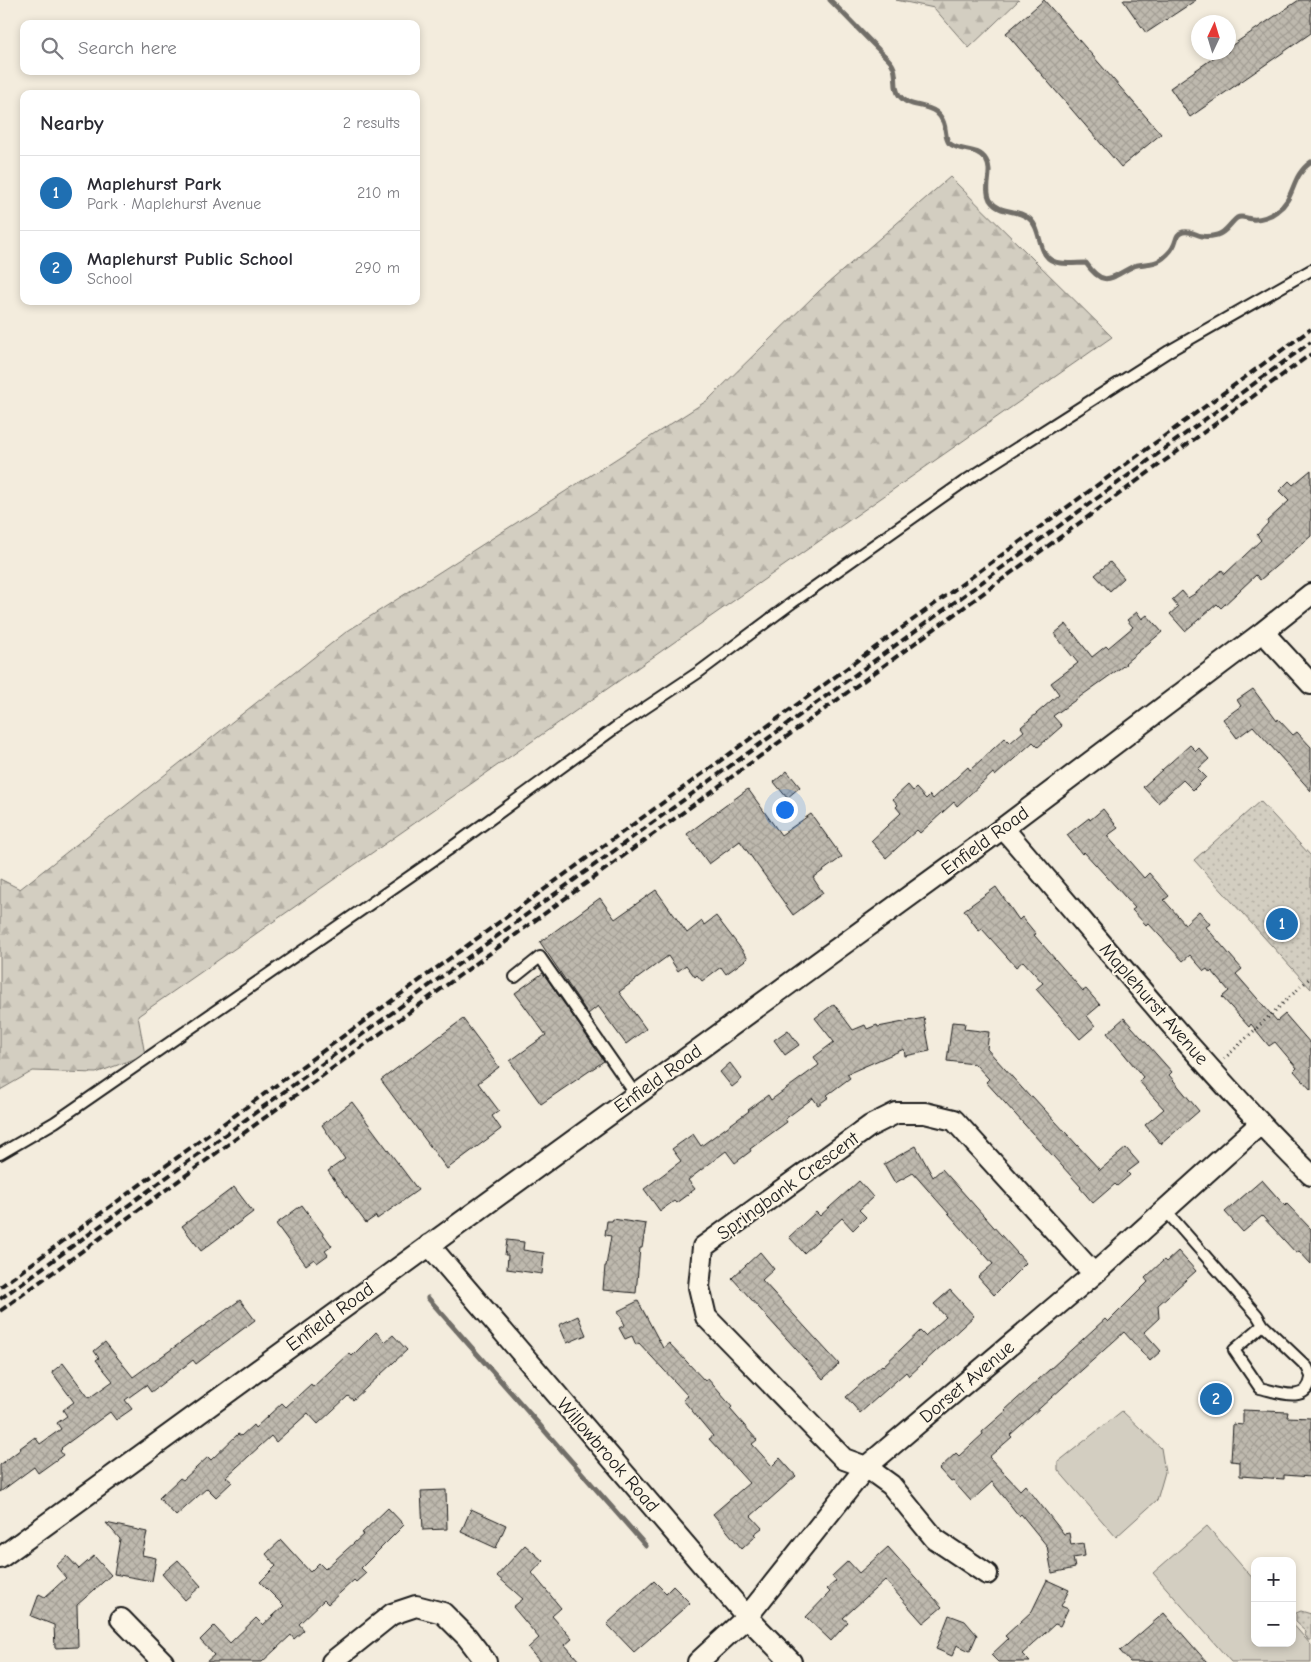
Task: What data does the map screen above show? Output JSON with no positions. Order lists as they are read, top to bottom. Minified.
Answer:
{"streets":{"street":["Enfield Road","Maplehurst Avenue","Springbank Crescent","Dorset Avenue","Willowbrook Road"]},"crossings":[["Enfield Road","Maplehurst Avenue"],["Enfield Road","Willowbrook Road"],["Maplehurst Avenue","Dorset Avenue"],["Springbank Crescent","Dorset Avenue"],["Dorset Avenue","Willowbrook Road"]],"north":"top","page":{"search":"Search here","heading":["Nearby","2 results"],"list":[{"mark":"1","name":"Maplehurst Park","note":"Park · Maplehurst Avenue","value":"210 m"},{"mark":"2","name":"Maplehurst Public School","note":"School","value":"290 m"}],"pins":["1","2"],"map_buttons":["+","−"]}}
